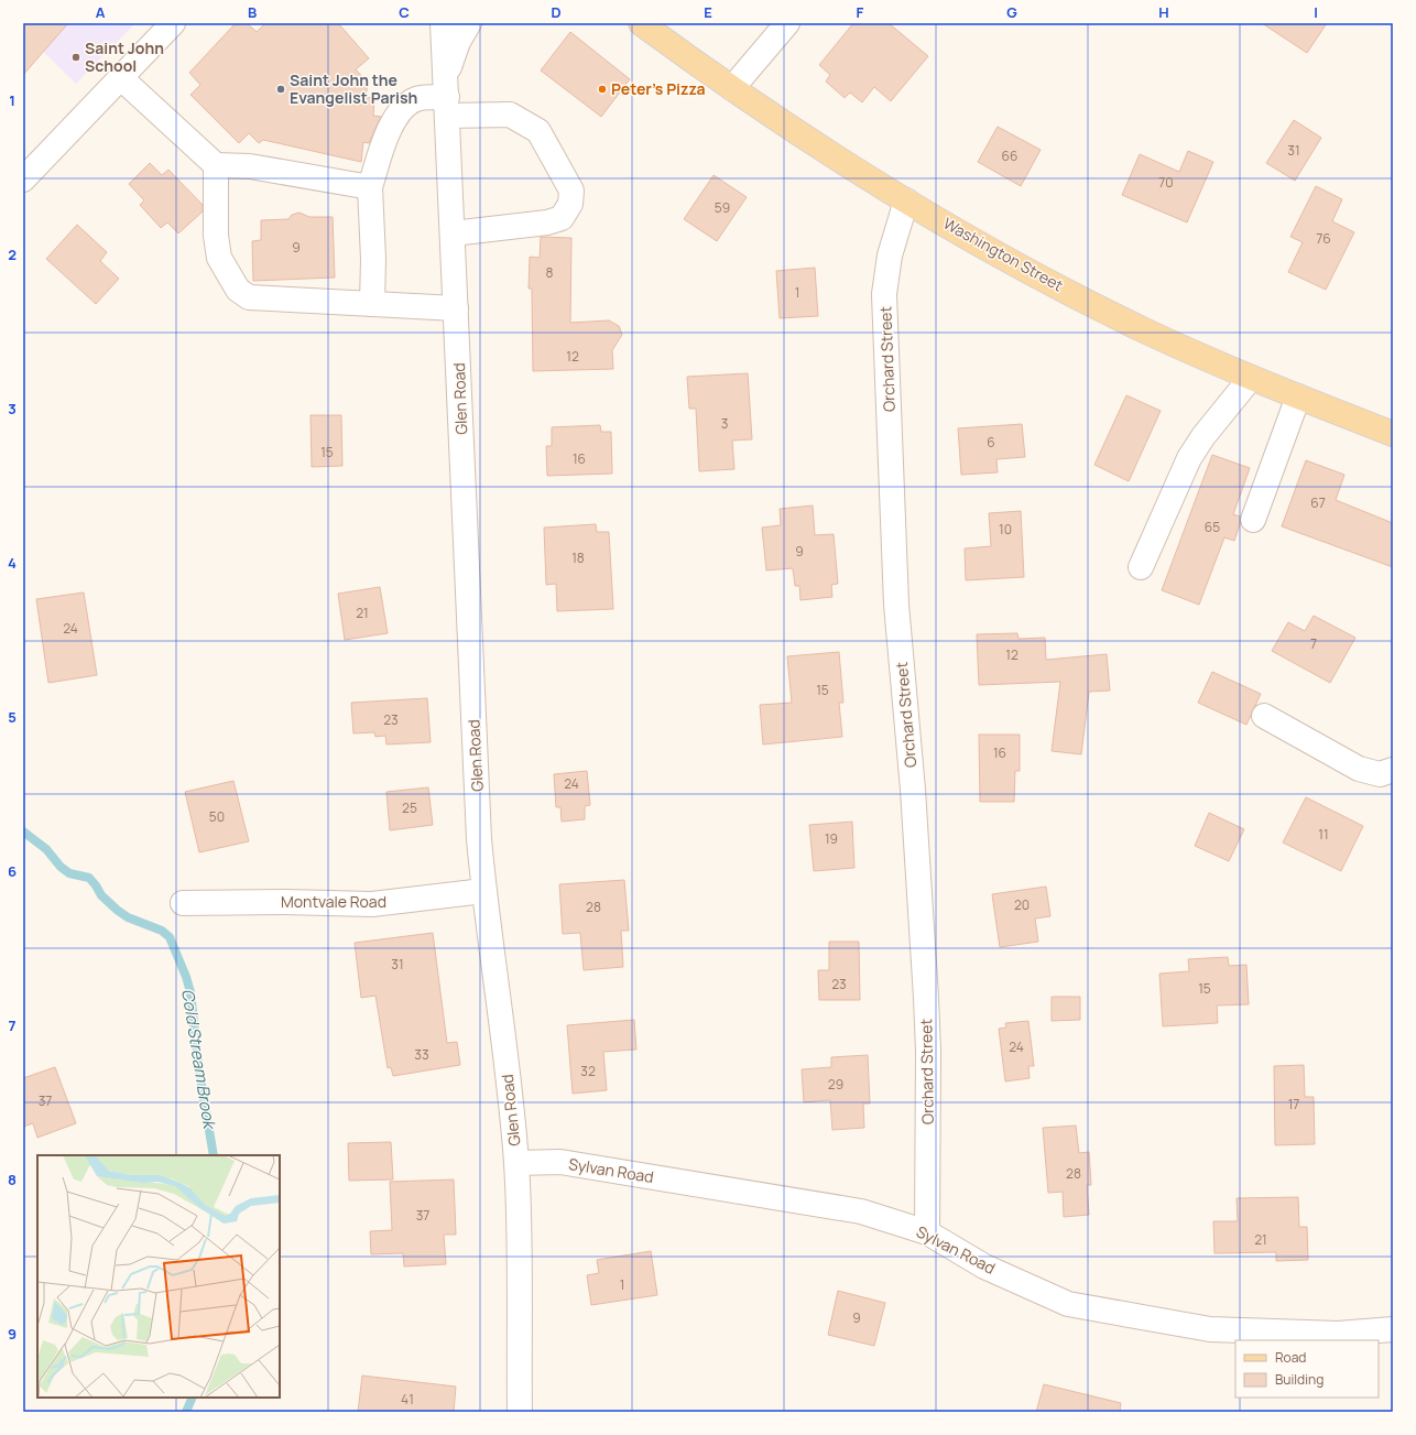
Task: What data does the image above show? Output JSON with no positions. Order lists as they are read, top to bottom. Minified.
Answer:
{"streets":{"main road":["Washington Street"],"street":["Orchard Street","Glen Road","Montvale Road","Sylvan Road"]},"crossings":[["Washington Street","Orchard Street"],["Orchard Street","Sylvan Road"],["Glen Road","Montvale Road"],["Glen Road","Sylvan Road"]],"water":["Cold Stream Brook"],"places":["Saint John School","Saint John the Evangelist Parish","Peter's Pizza"],"house_numbers":["31","66","70","59","76","9","8","1","12","3","6","15","16","67","65","10","9","18","21","24","7","12","15","23","16","24","25","50","11","19","20","28","31","23","15","24","33","32","29","37","17","28","37","21","1","9","41"],"legend":["Road","Building"],"grid":{"columns":["A","B","C","D","E","F","G","H","I"],"rows":["1","2","3","4","5","6","7","8","9"]}}
